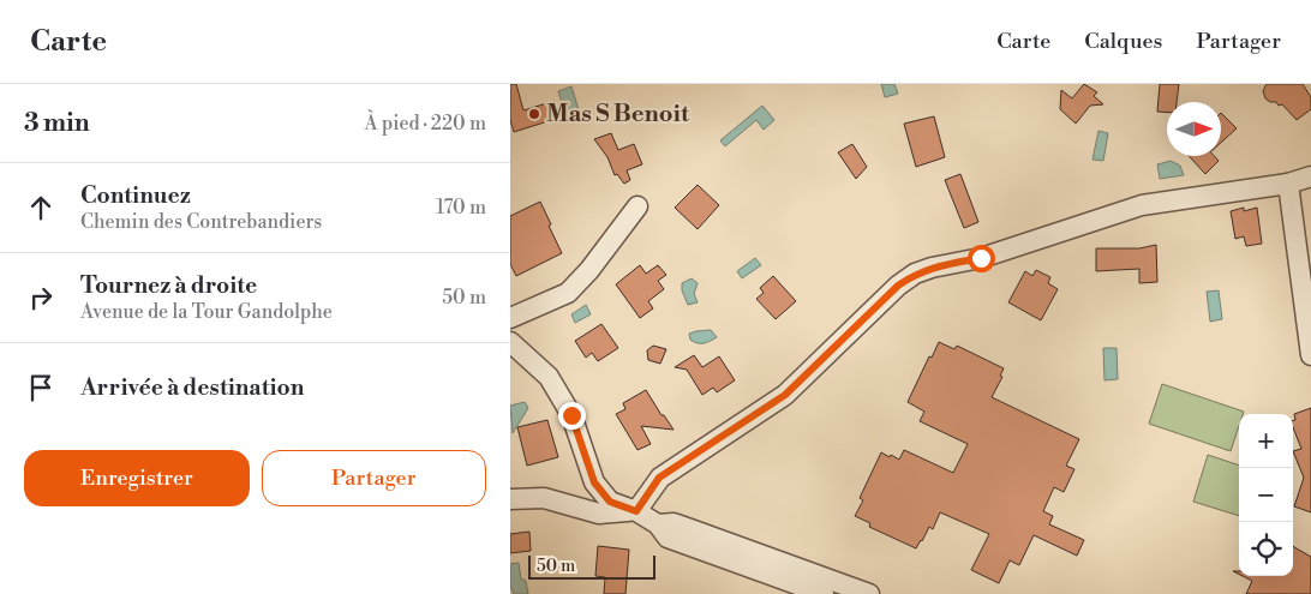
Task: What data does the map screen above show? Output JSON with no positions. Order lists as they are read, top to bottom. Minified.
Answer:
{"places":["Mas S Benoit"],"scale_bar":"50 m","north":"right","page":{"header":"Carte","nav":["Carte","Calques","Partager"],"heading":["3 min","À pied · 220 m"],"list":[["Continuez","Chemin des Contrebandiers","170 m"],["Tournez à droite","Avenue de la Tour Gandolphe","50 m"],"Arrivée à destination"],"map_buttons":["+","−"],"buttons":["Enregistrer","Partager"],"scale":"50 m"}}
